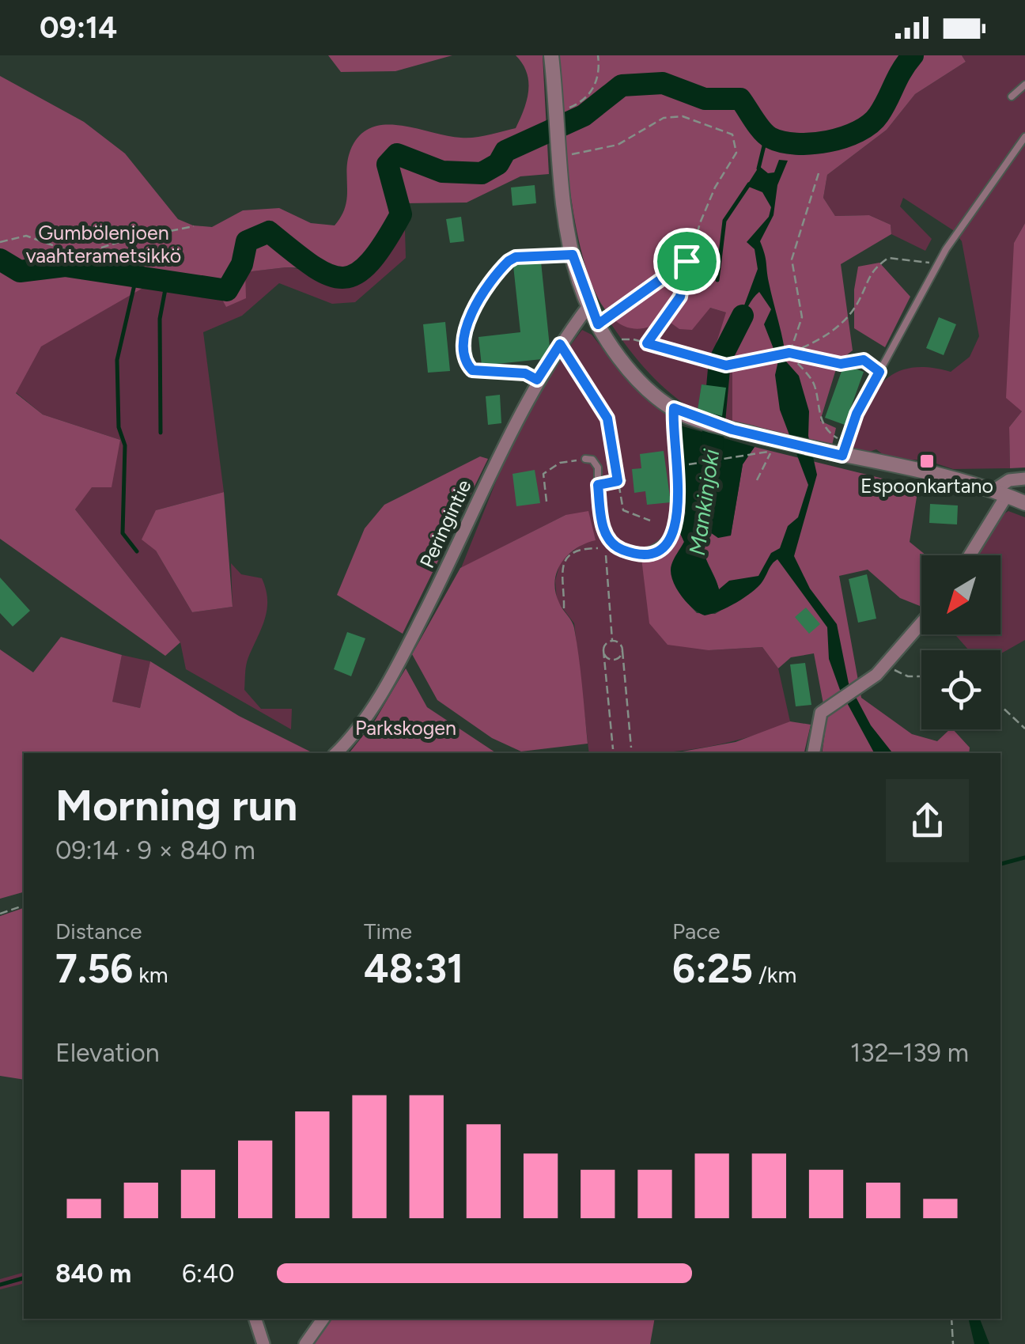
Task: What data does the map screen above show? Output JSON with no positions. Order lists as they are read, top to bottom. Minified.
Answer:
{"streets":{"street":["Peringintie"]},"water":["Mankinjoki"],"parks":["Gumbölenjoen vaahterametsikkö","Parkskogen"],"places":{"transit":["Espoonkartano"]},"north":"bottom left","page":{"status":"09:14","heading":["Morning run","09:14 · 9 × 840 m"],"stats":[["Distance","7.56 km"],["Time","48:31"],["Pace","6:25 /km"]],"chart":["Elevation","132–139 m"],"list":[{"name":"840 m","note":"6:40"}]}}
